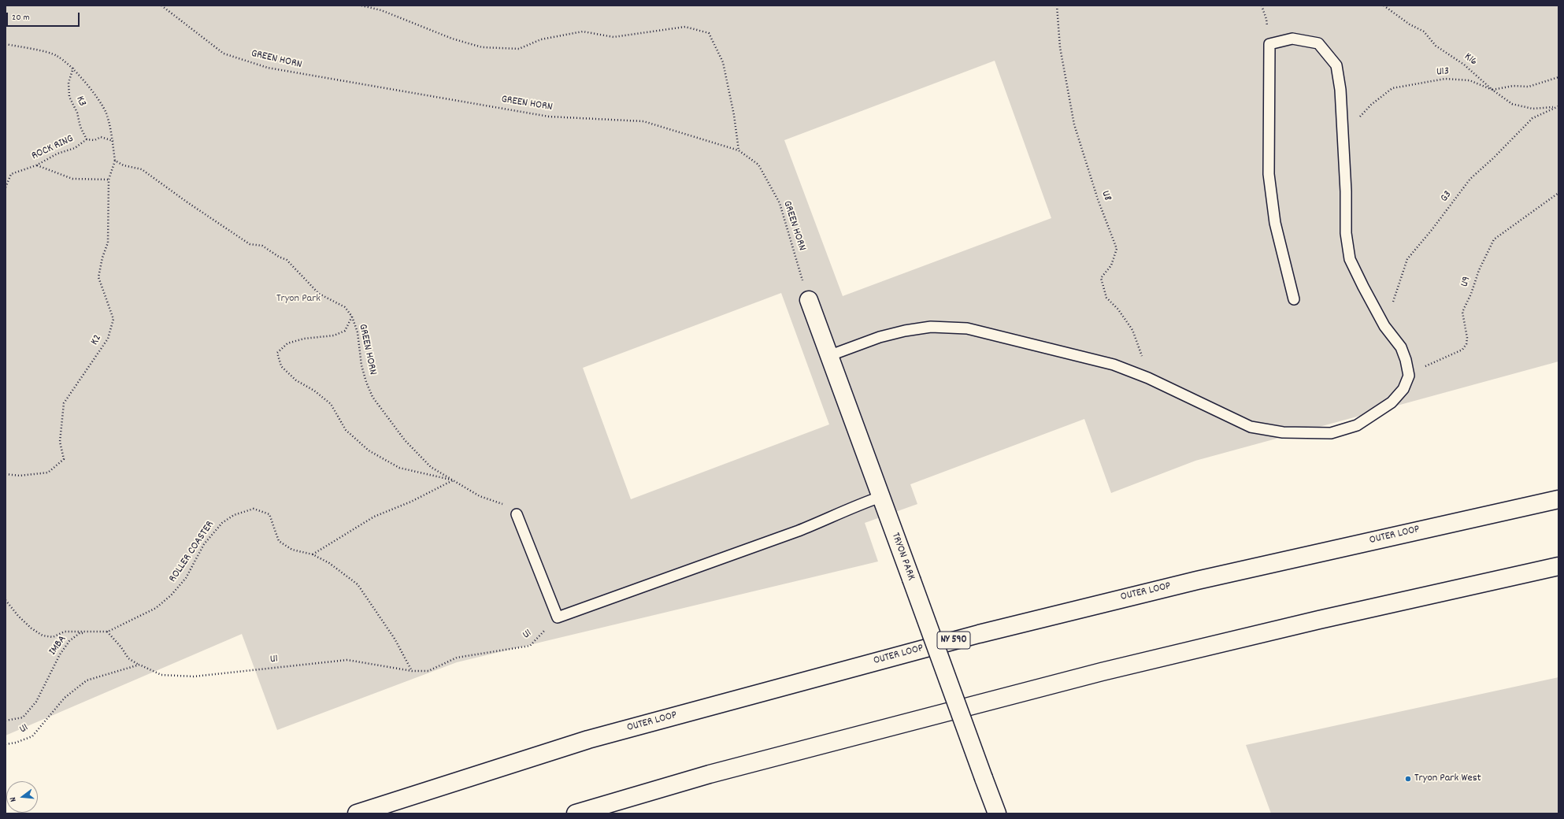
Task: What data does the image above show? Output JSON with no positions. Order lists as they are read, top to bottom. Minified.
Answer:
{"streets":{"main road":["OUTER LOOP","TRYON PARK","NY 590"],"path":["GREEN HORN","K16","U13","K3","ROCK RING","U8","G3","U9","K2","ROLLER COASTER","U1","IMBA"]},"crossings":[["GREEN HORN","K2"],["GREEN HORN","TRYON PARK"],["K16","U13"],["U13","G3"],["K3","ROCK RING"],["ROLLER COASTER","U1"],["ROLLER COASTER","IMBA"]],"parks":["Tryon Park"],"places":["Tryon Park West"],"scale_bar":"20 m","north":"left"}
